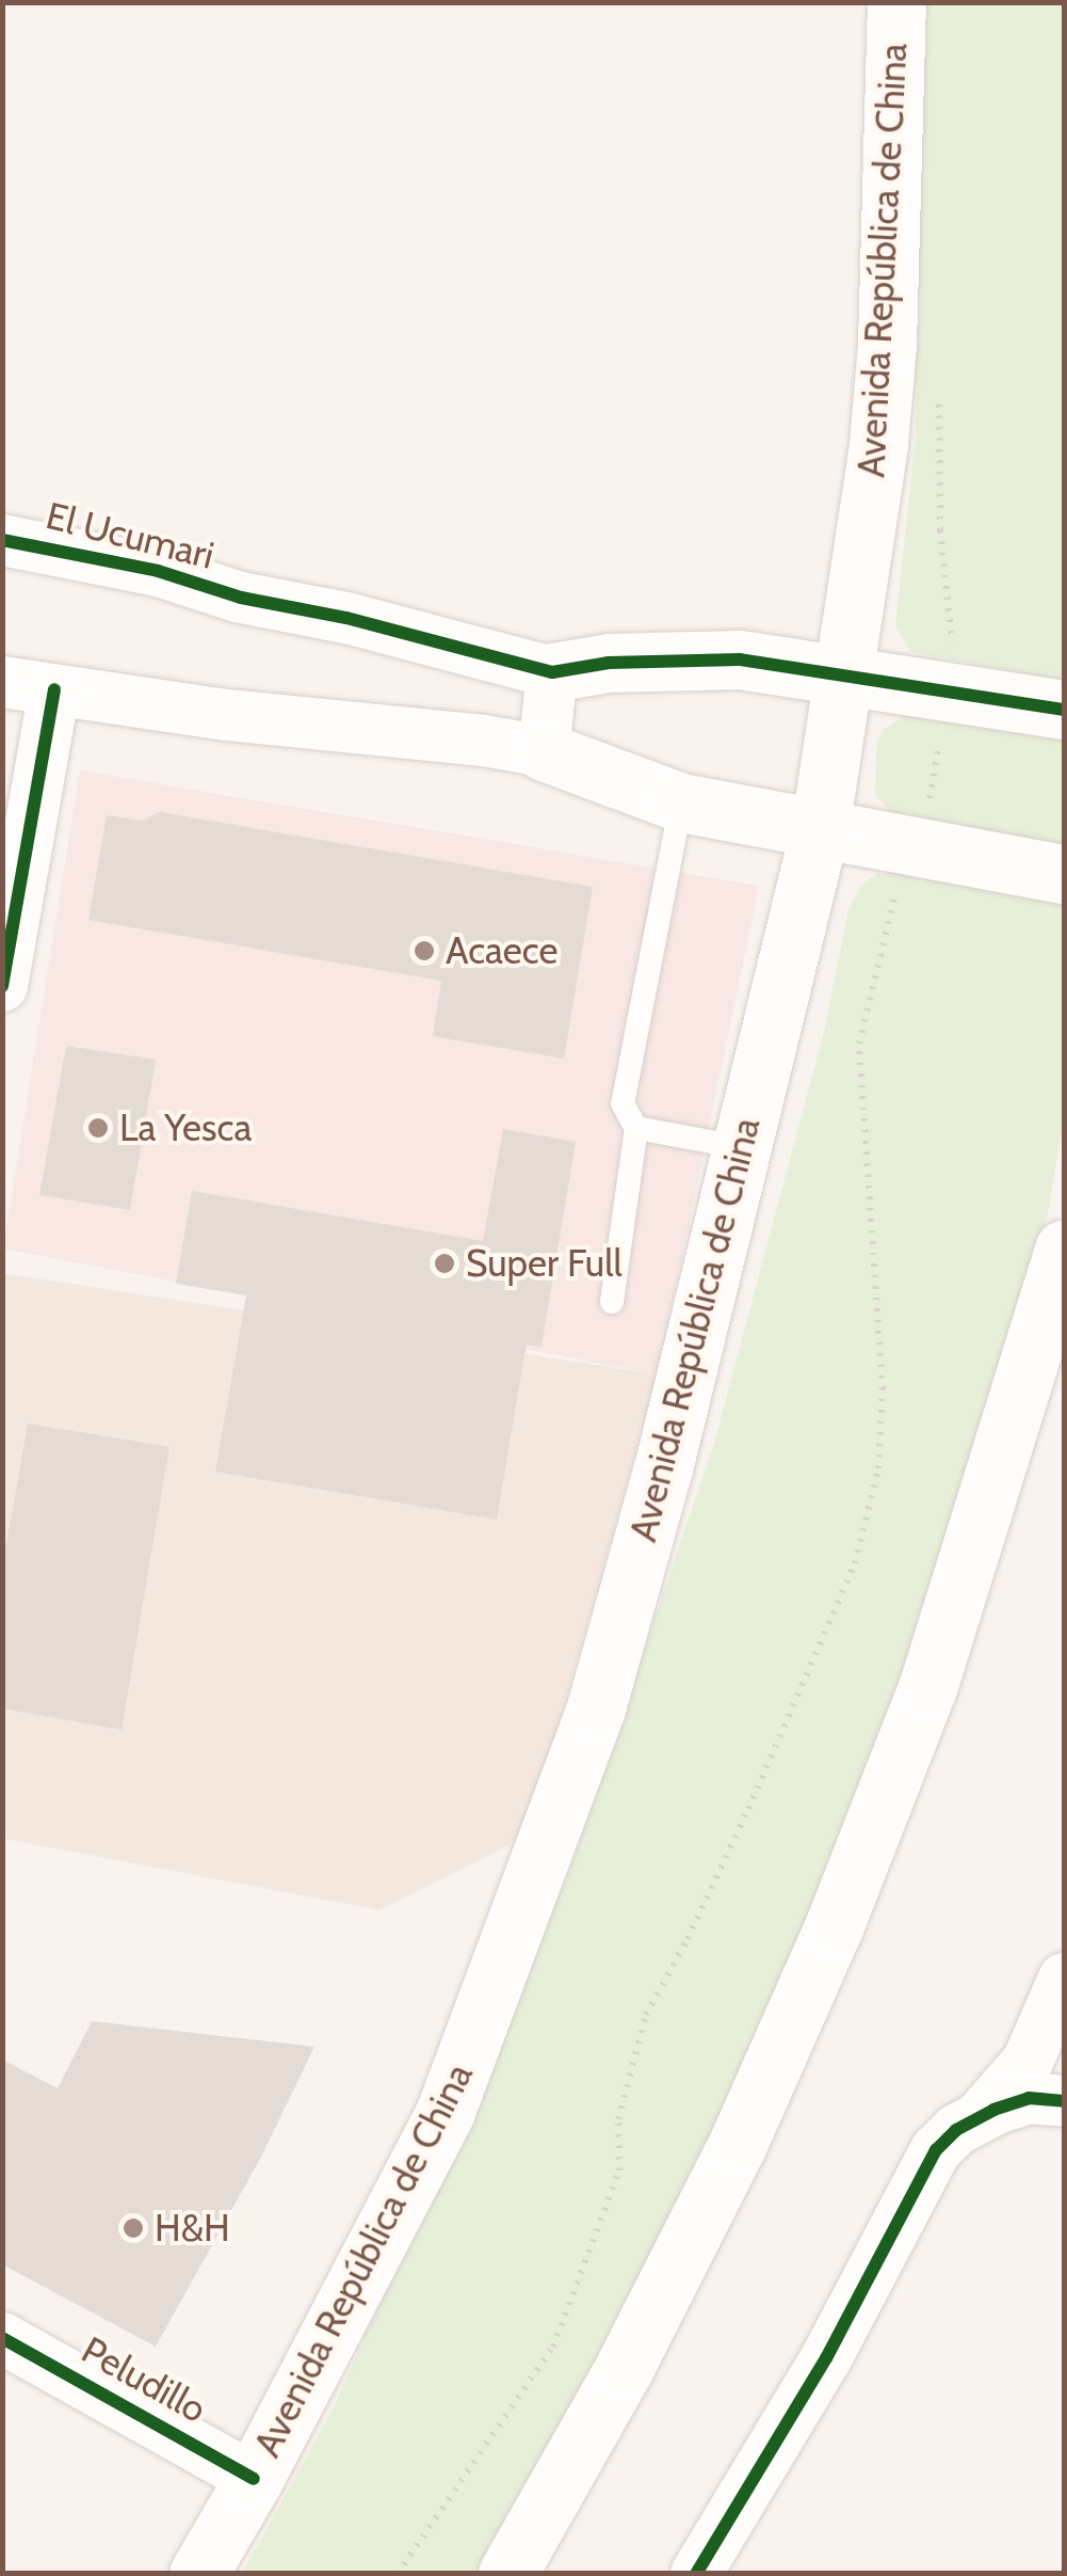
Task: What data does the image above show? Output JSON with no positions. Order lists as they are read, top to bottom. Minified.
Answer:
{"streets":{"main road":["Avenida República de China"],"street":["El Ucumari","Peludillo"]},"crossings":[["Avenida República de China","Peludillo"]],"places":["Acaece","La Yesca","Super Full","H&H"]}
